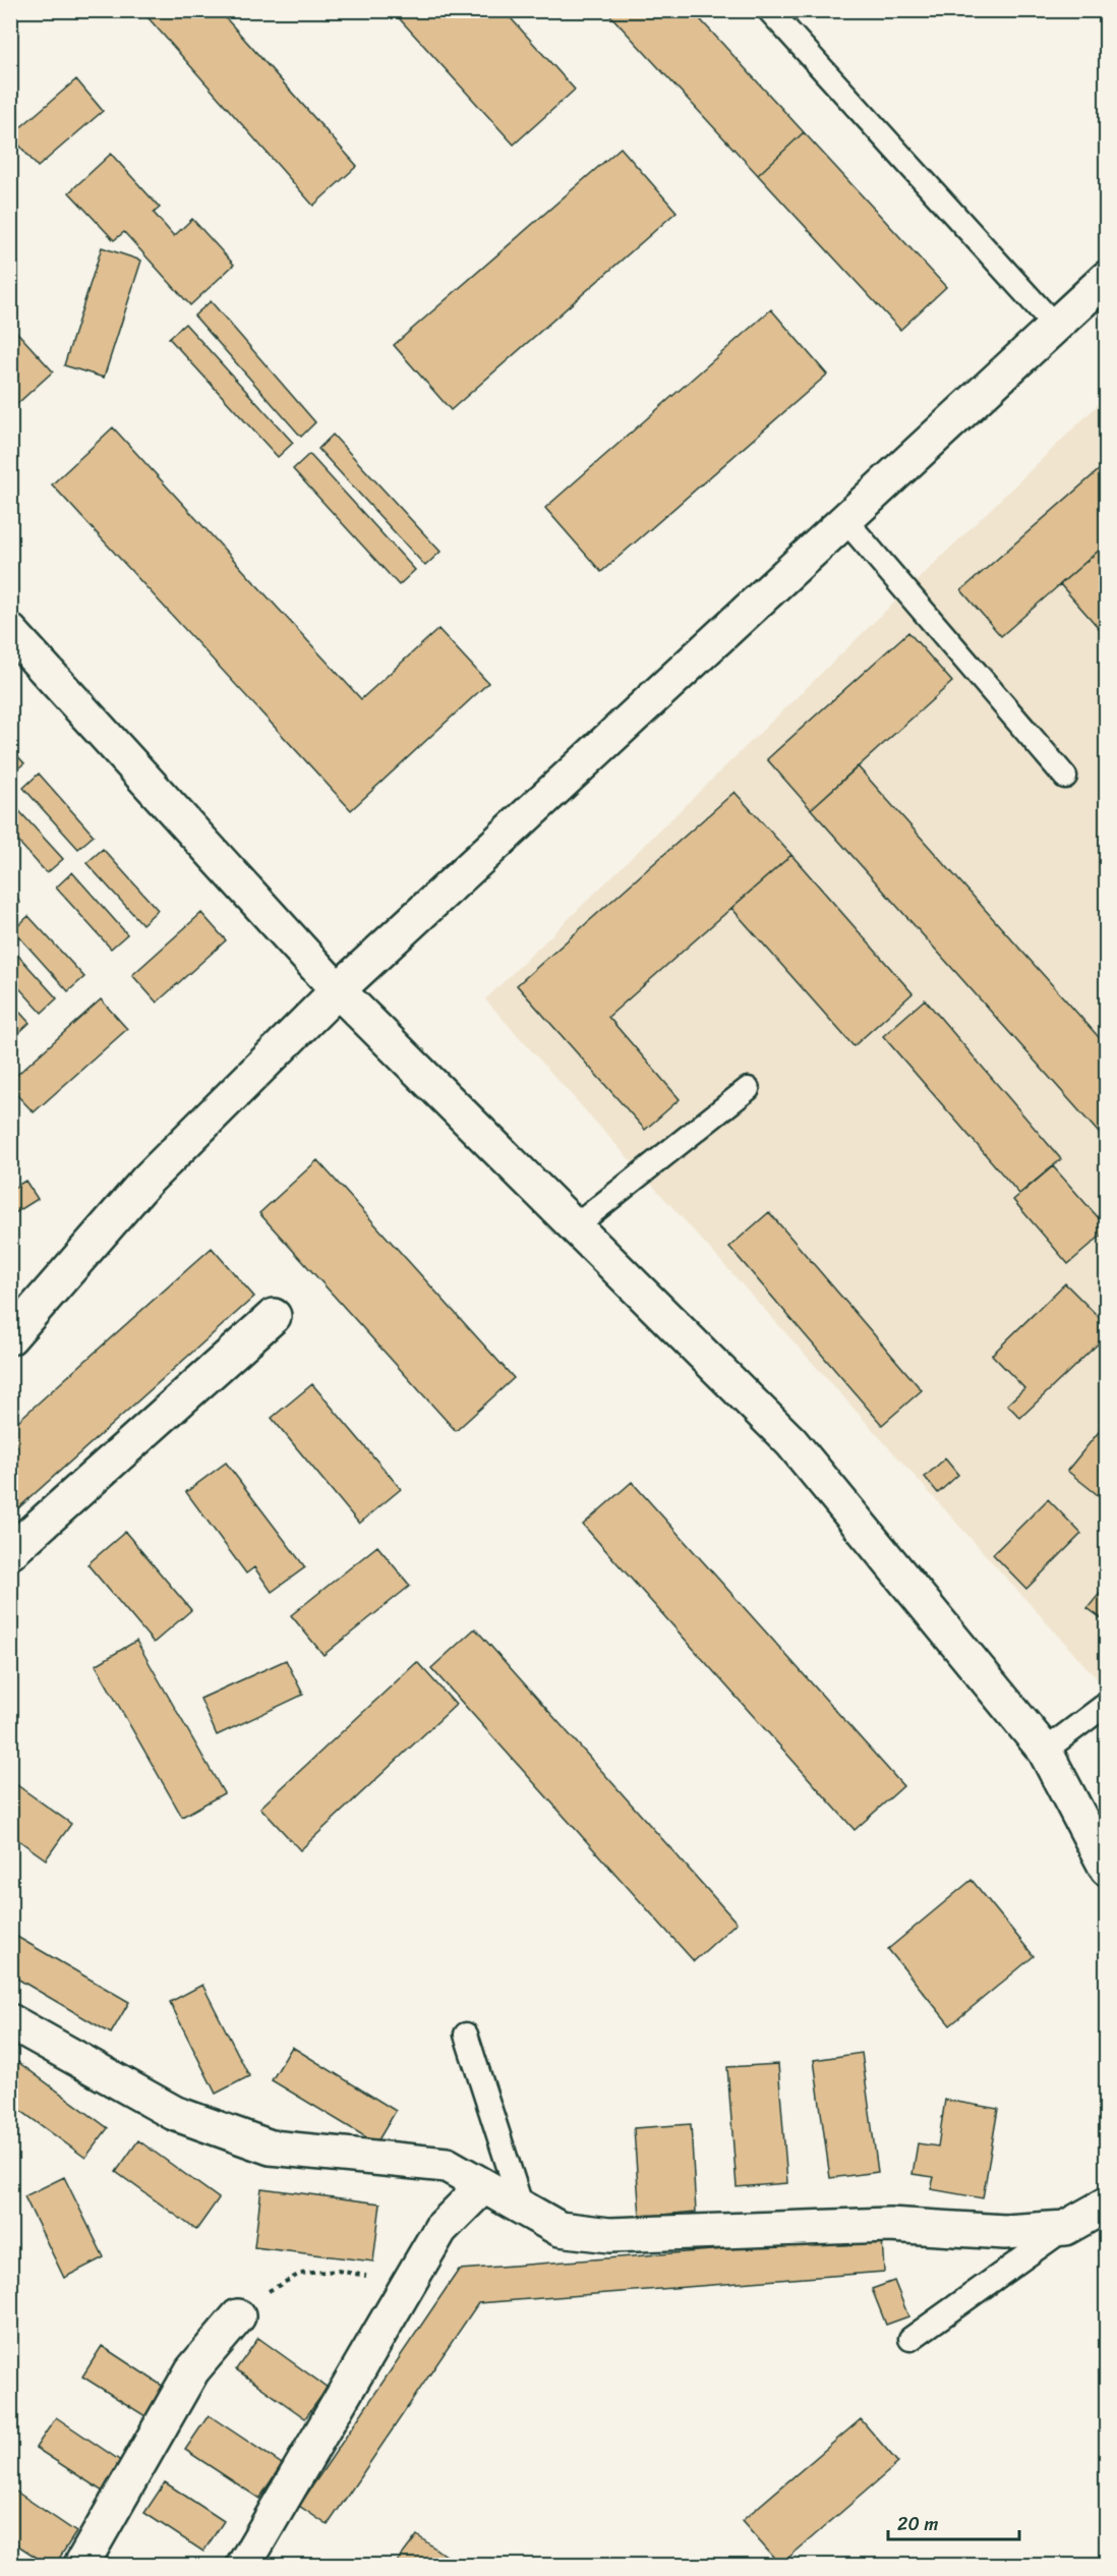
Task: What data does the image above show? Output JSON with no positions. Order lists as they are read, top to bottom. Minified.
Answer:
{"scale_bar":"20 m"}
